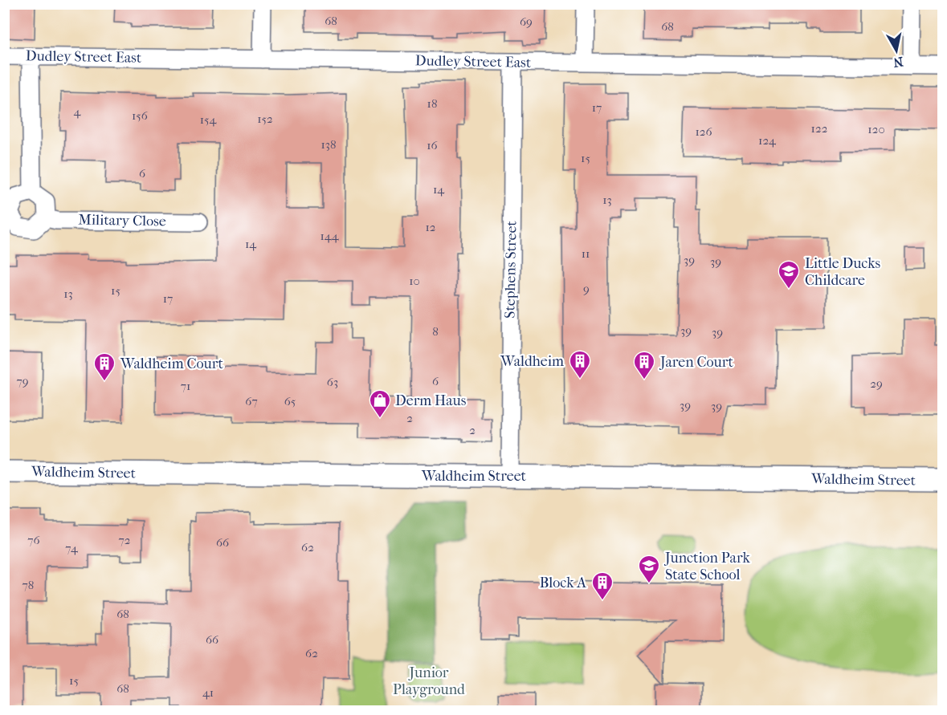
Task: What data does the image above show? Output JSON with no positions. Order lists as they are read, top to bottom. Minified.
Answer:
{"streets":{"street":["Dudley Street East","Military Close","Stephens Street","Waldheim Street"]},"crossings":[["Dudley Street East","Stephens Street"],["Stephens Street","Waldheim Street"]],"parks":["Junior Playground"],"places":{"school or university":["Little Ducks Childcare","Junction Park State School"],"building":["Waldheim","Jaren Court","Waldheim Court","Block A"],"shop":["Derm Haus"]},"house_numbers":["68","69","68","18","17","4","156","152","154","122","120","126","124","138","16","15","6","14","13","12","144","14","11","39","39","10","9","15","13","17","39","8","39","79","6","63","29","71","67","65","39","39","2","2","76","72","66","62","74","78","68","66","62","15","68","41"],"north":"bottom"}
